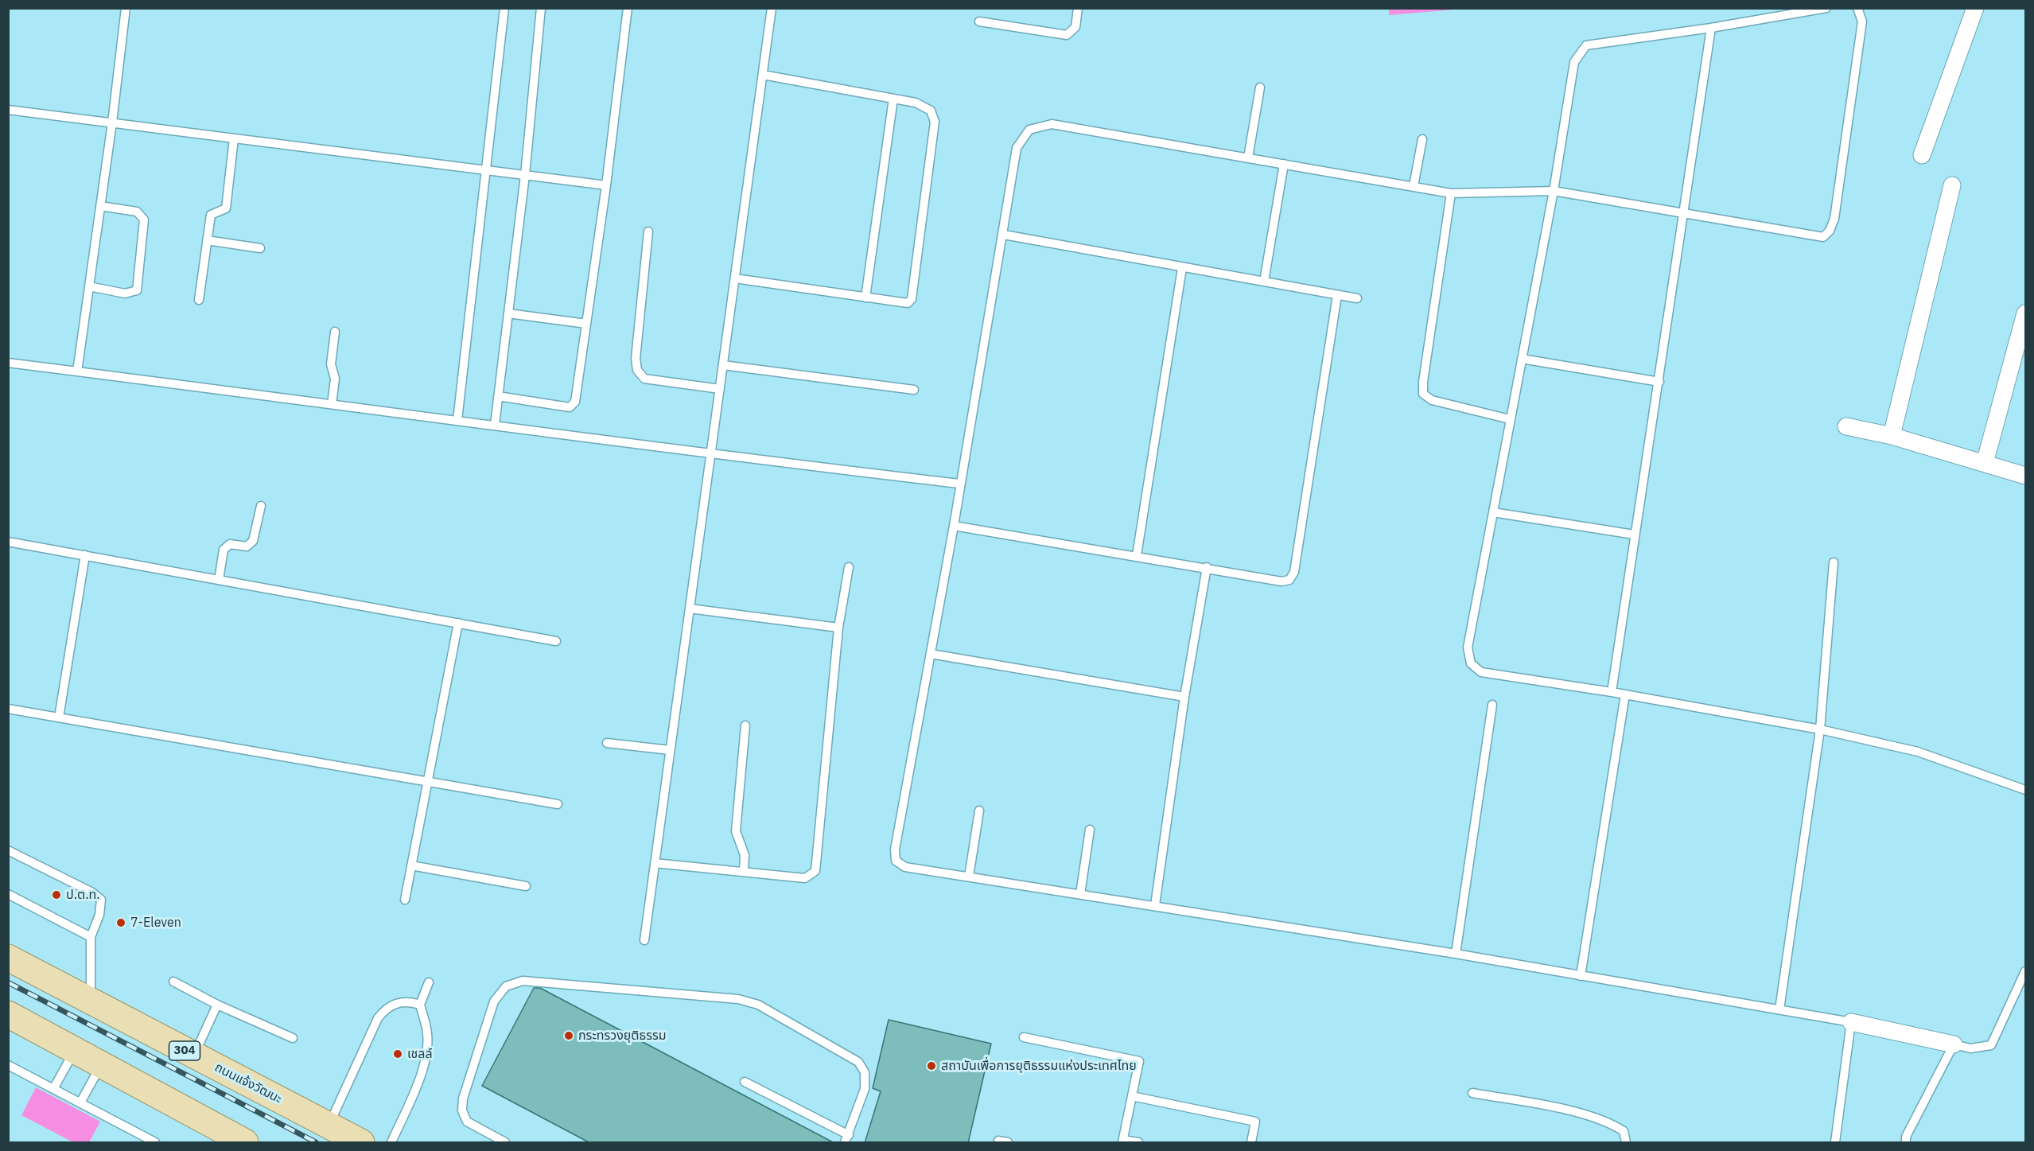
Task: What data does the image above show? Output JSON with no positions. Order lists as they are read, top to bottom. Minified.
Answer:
{"streets":{"main road":["304","ถนนแจ้งวัฒนะ"]},"places":["ป.ต.ท.","7-Eleven","กระทรวงยุติธรรม","เชลล์","สถาบันเพื่อการยุติธรรมแห่งประเทศไทย"]}
